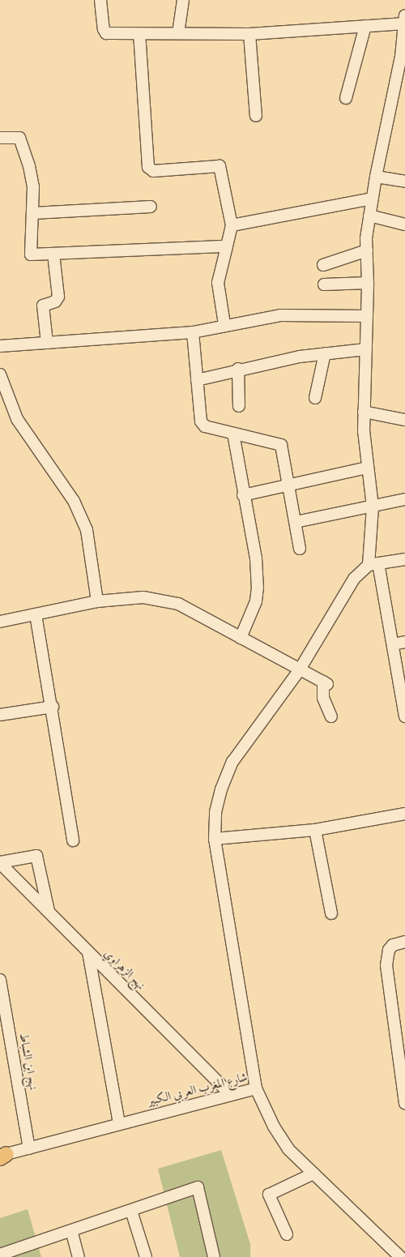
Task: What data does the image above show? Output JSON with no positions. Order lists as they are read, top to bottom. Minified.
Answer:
{"streets":{"street":["نهج الزهراوي","نهج ابن الشباط","شارع المغرب العربي الكبير"]},"crossings":[["نهج الزهراوي","شارع المغرب العربي الكبير"],["نهج ابن الشباط","شارع المغرب العربي الكبير"]]}
